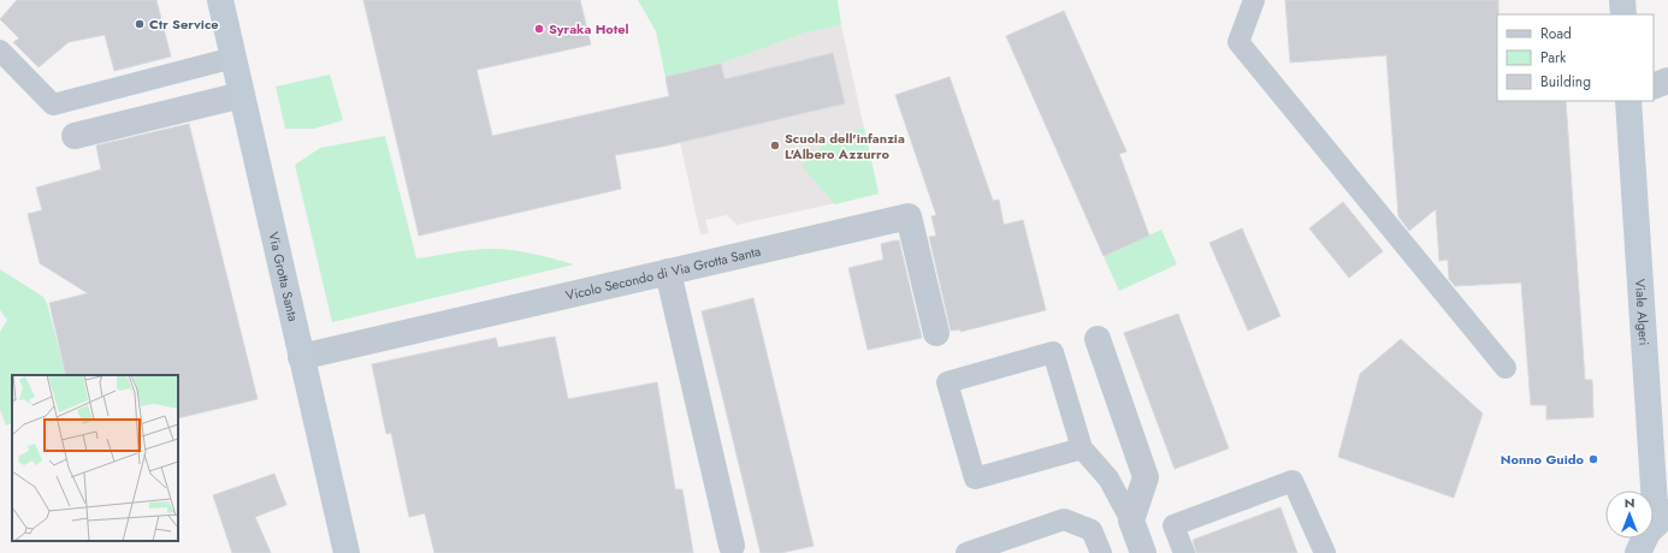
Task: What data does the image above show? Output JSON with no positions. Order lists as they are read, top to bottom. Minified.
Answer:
{"streets":{"street":["Vicolo Secondo di Via Grotta Santa","Via Grotta Santa","Viale Algeri"]},"crossings":[["Vicolo Secondo di Via Grotta Santa","Via Grotta Santa"]],"places":["Ctr Service","Syraka Hotel","Scuola dell'infanzia L'Albero Azzurro","Nonno Guido"],"legend":["Road","Park","Building"],"north":"top"}
